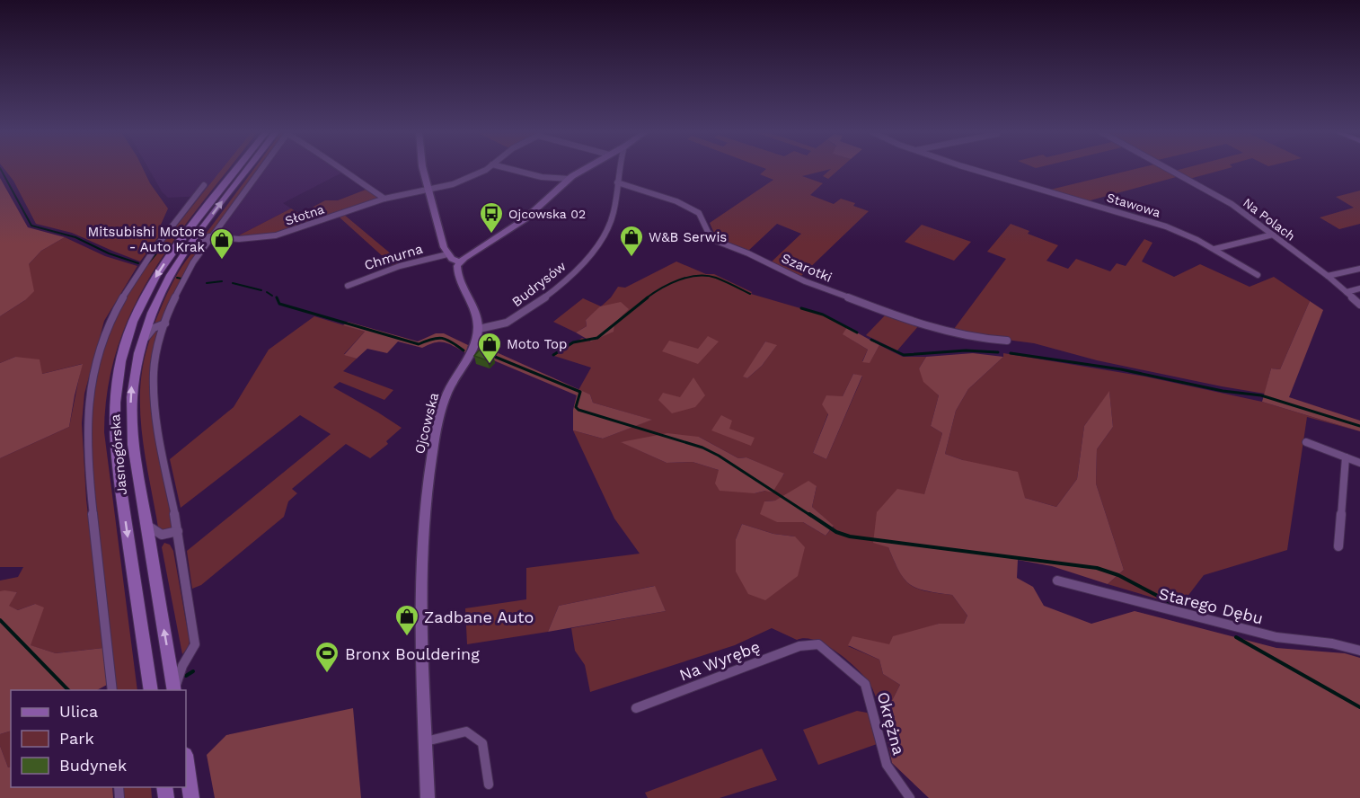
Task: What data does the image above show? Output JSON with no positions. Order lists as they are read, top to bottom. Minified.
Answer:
{"streets":{"main road":["Jasnogórska"],"street":["Stawowa","Słotna","Na Polach","Chmurna","Szarotki","Budrysów","Ojcowska","Starego Dębu","Na Wyrębę","Okrężna"]},"crossings":[["Szarotki","Budrysów"],["Budrysów","Ojcowska"],["Na Wyrębę","Okrężna"]],"places":{"bus stop":["Ojcowska 02"],"shop":["W&B Serwis","Mitsubishi Motors - Auto Krak","Moto Top","Zadbane Auto"],"sports":["Bronx Bouldering"]},"legend":["Ulica","Park","Budynek"]}
